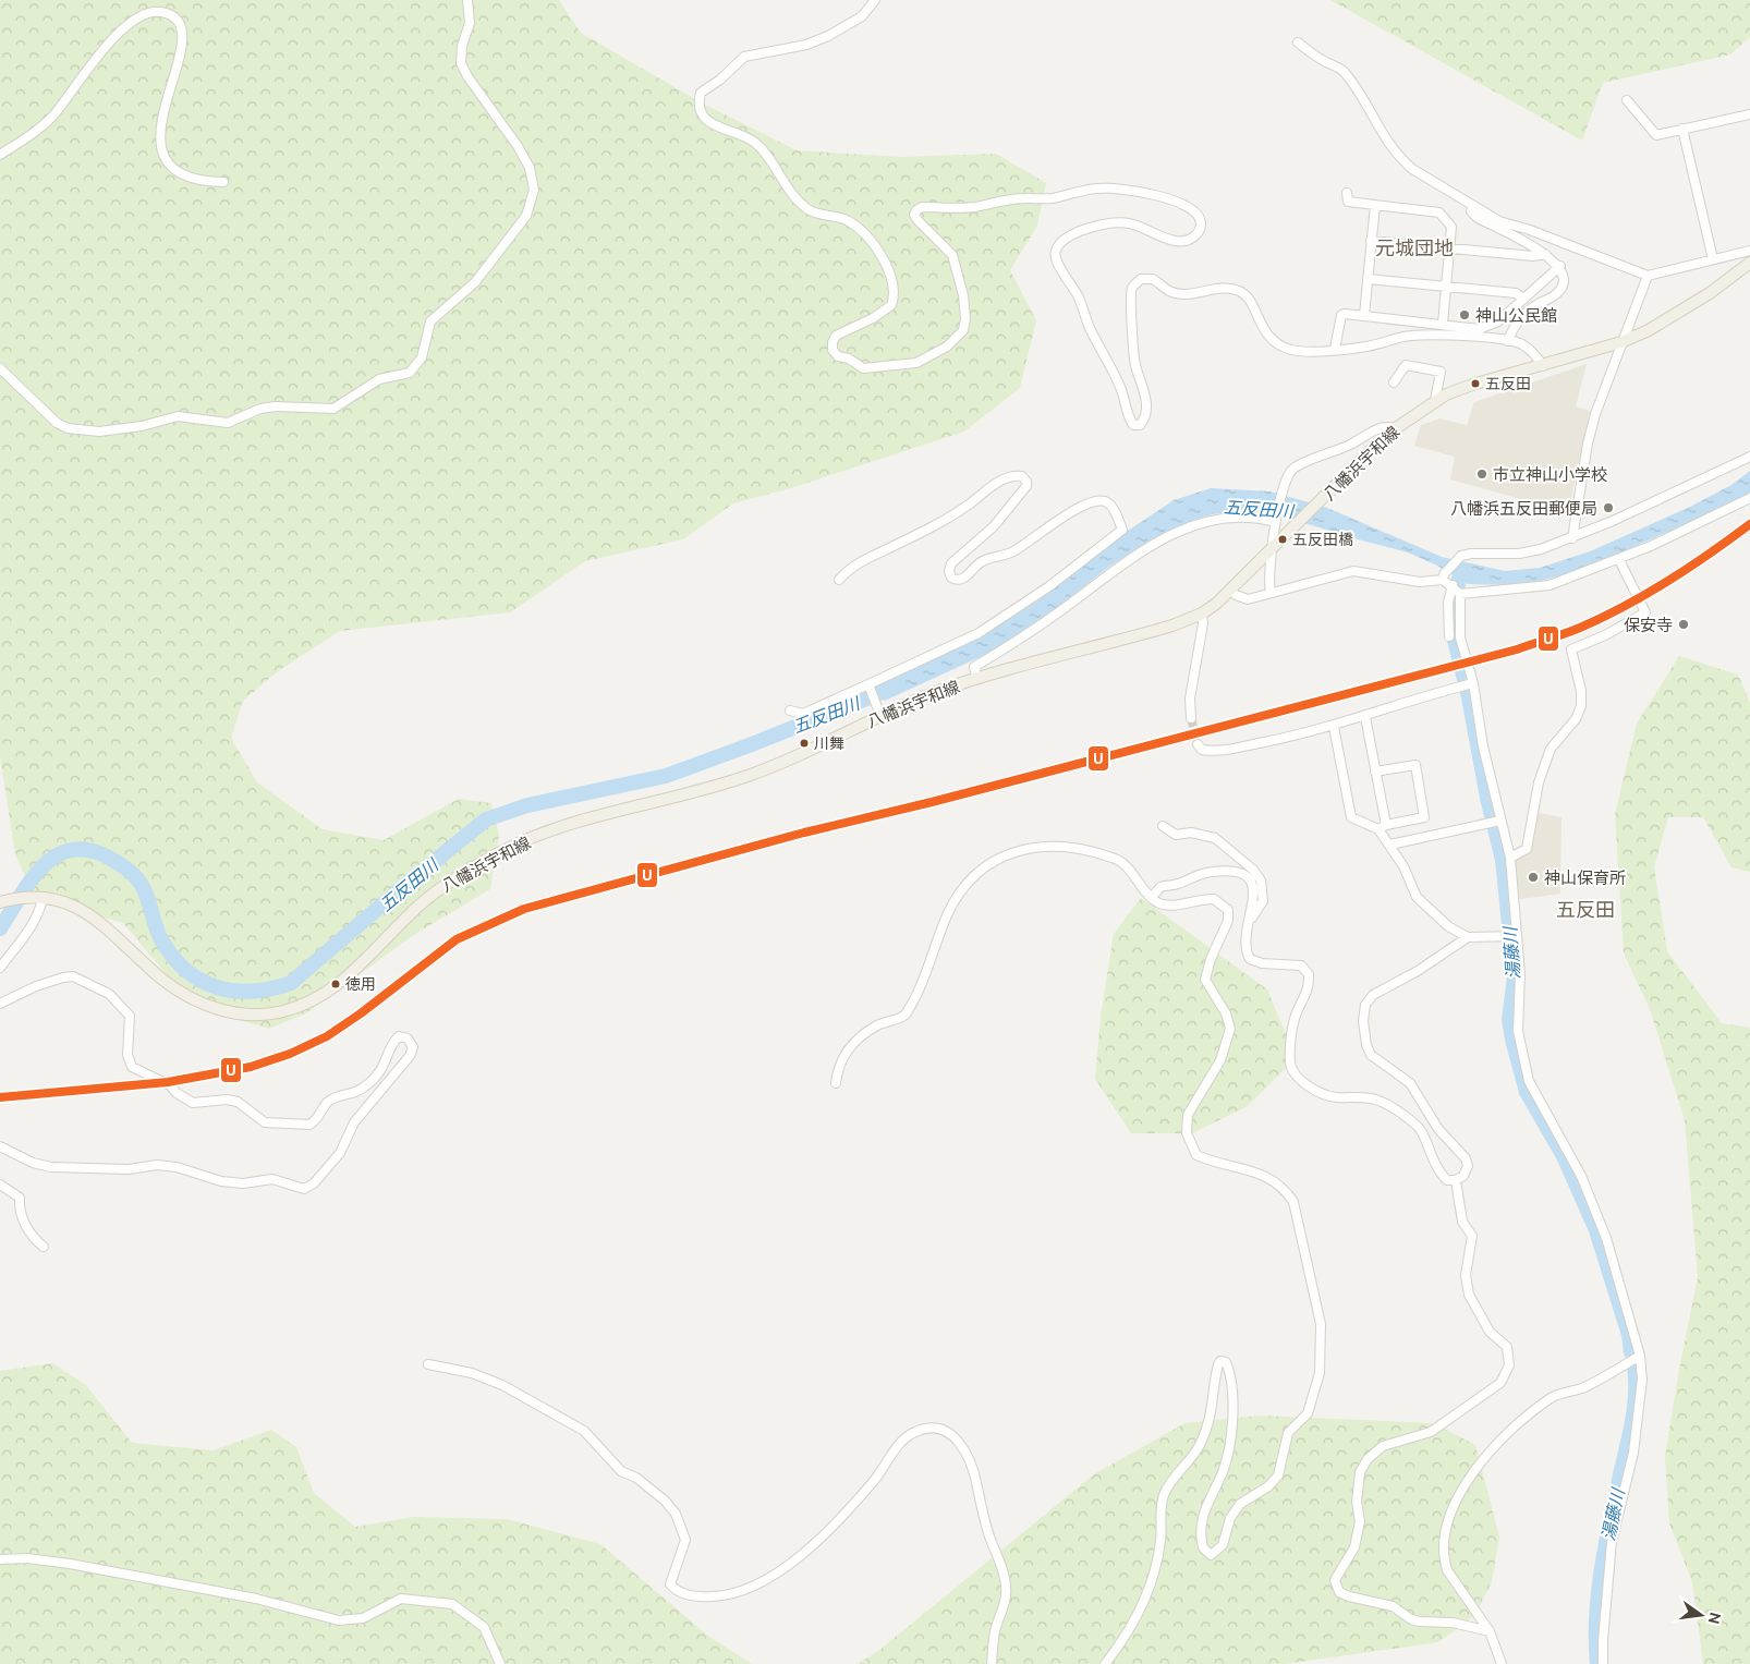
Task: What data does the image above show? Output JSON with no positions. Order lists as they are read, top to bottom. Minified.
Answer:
{"streets":{"main road":["八幡浜宇和線"]},"districts":["元城団地","五反田"],"water":["五反田川","湯藤川"],"places":["神山公民館","五反田","市立神山小学校","八幡浜五反田郵便局","五反田橋","保安寺","川舞","神山保育所","徳用"],"lines":["transit line U"],"north":"right"}
